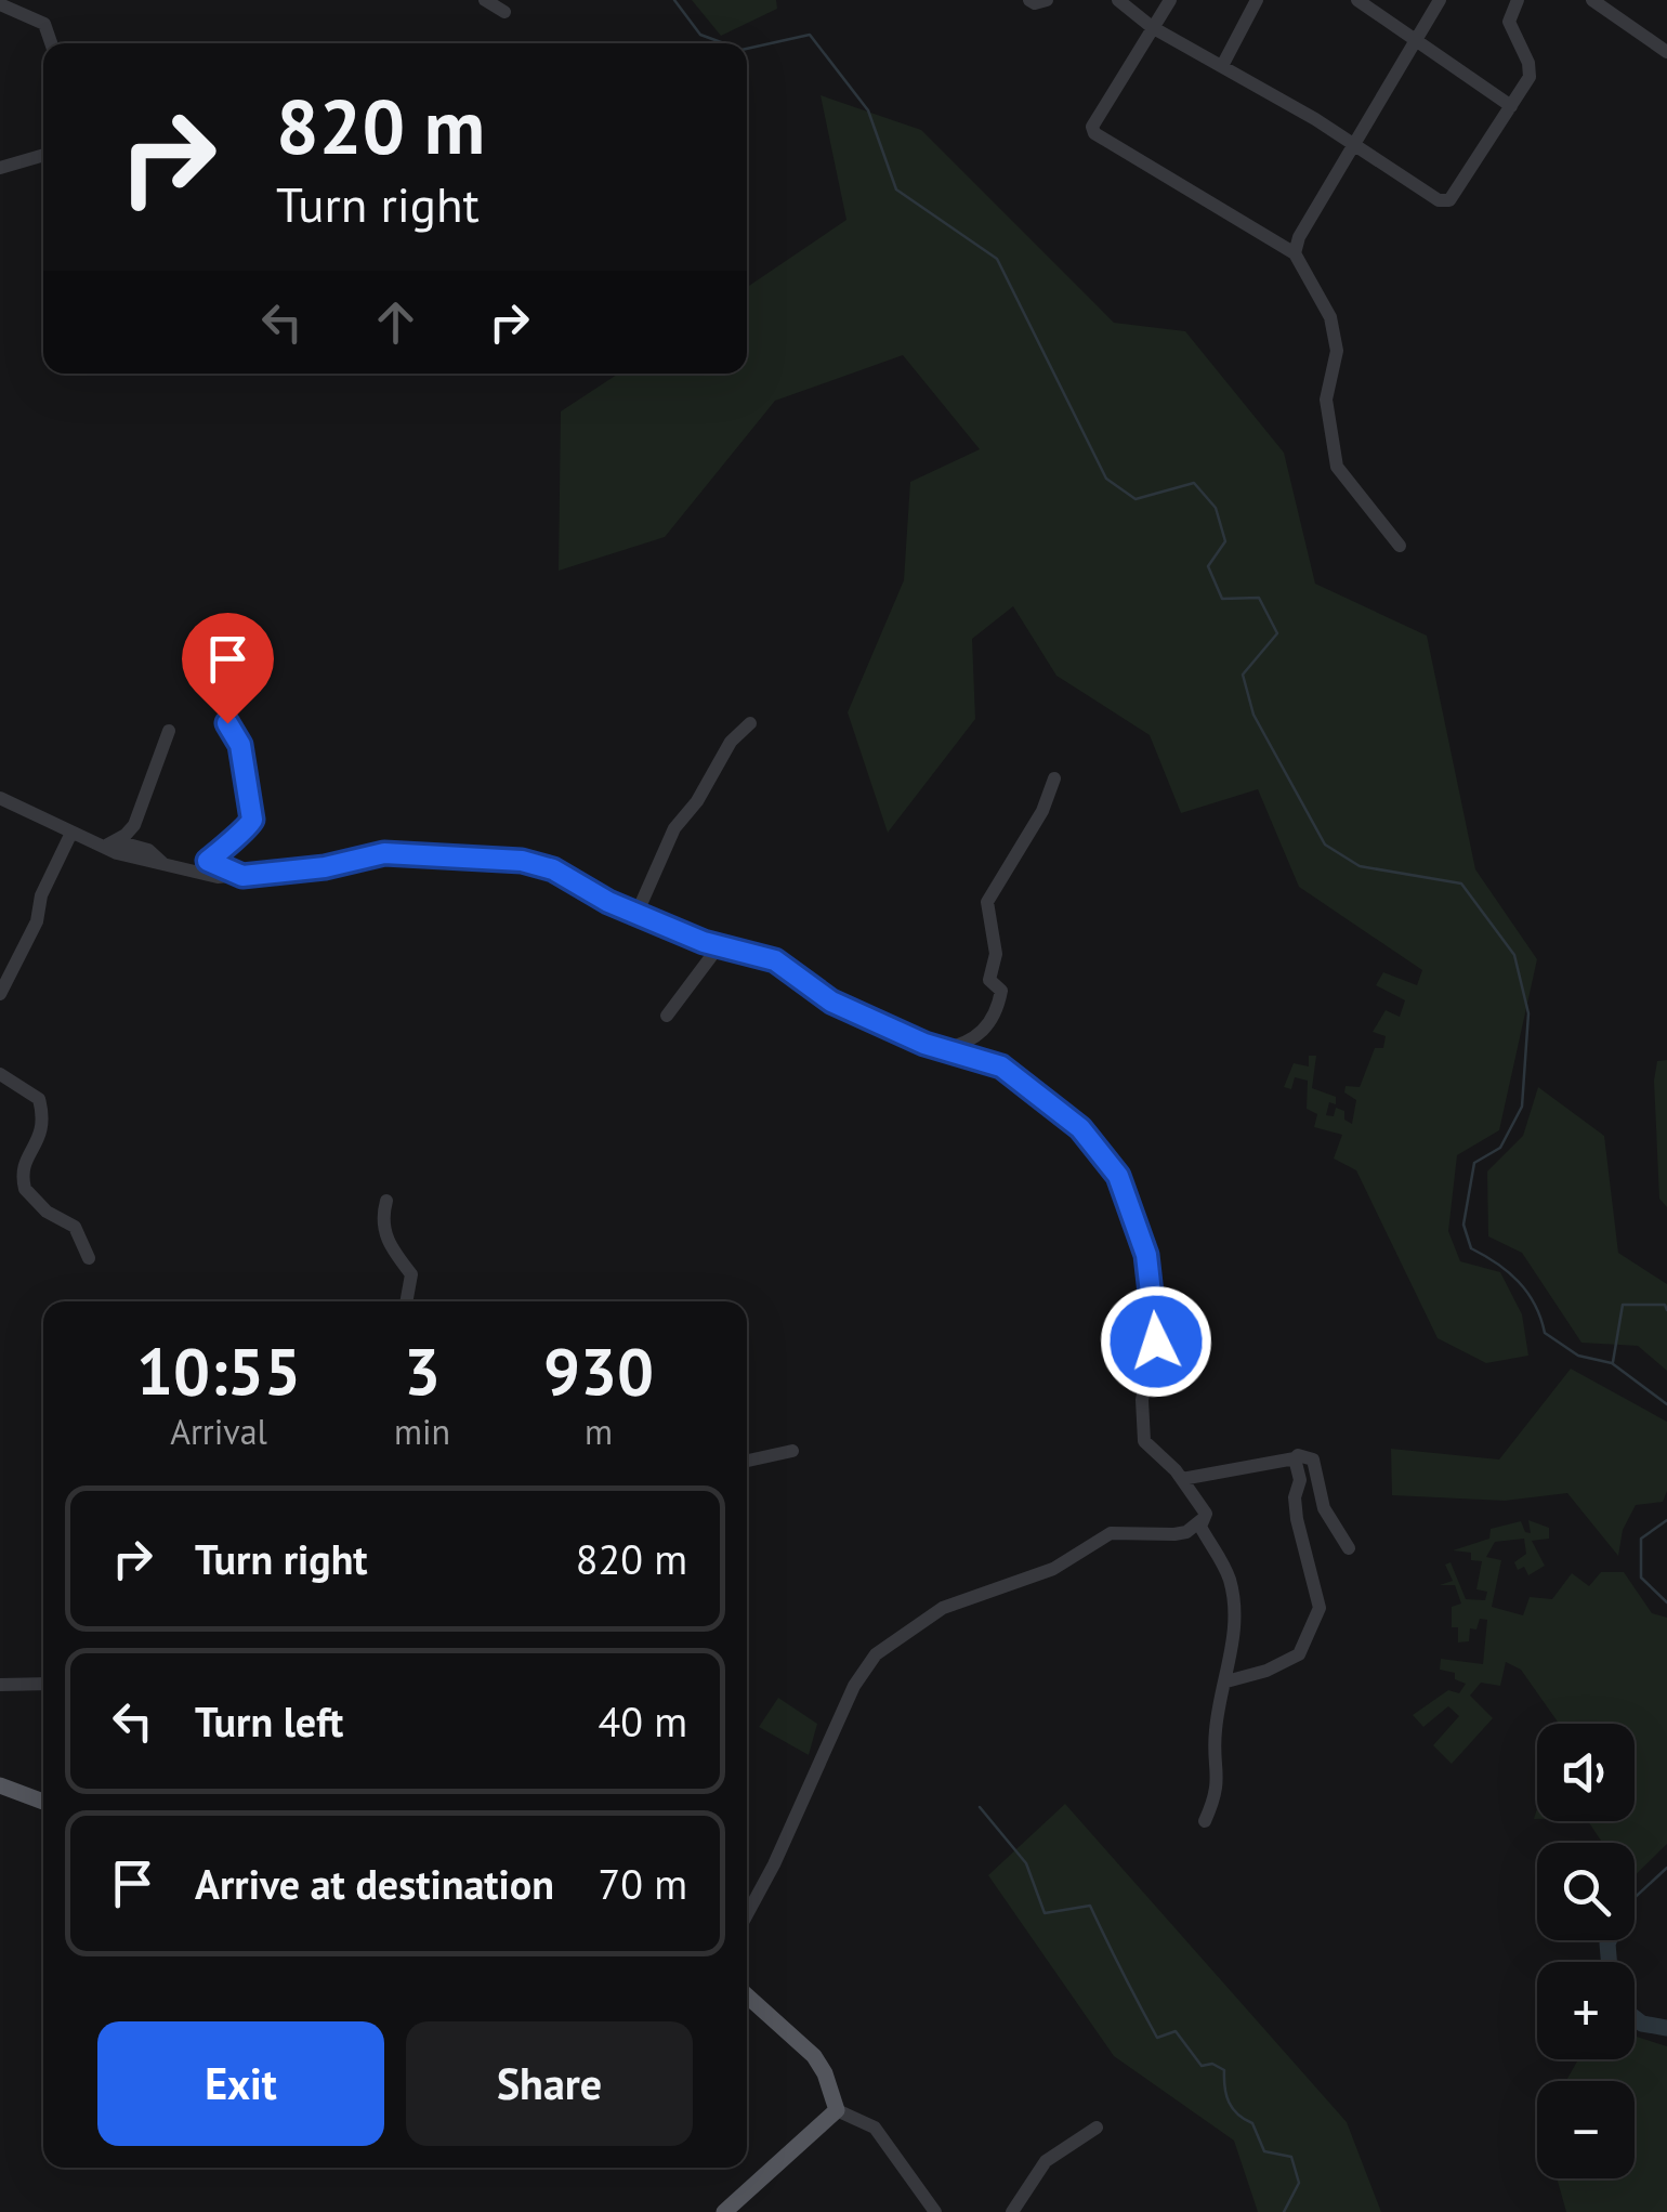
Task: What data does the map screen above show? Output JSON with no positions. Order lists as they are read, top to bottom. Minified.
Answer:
{"page":{"turn":["820 m","Turn right"],"eta":["10:55","Arrival","3","min","930","m"],"list":[{"name":"Turn right","value":"820 m"},{"name":"Turn left","value":"40 m"},{"name":"Arrive at destination","value":"70 m"}],"map_buttons":["+","−"],"buttons":["Exit","Share"]}}
